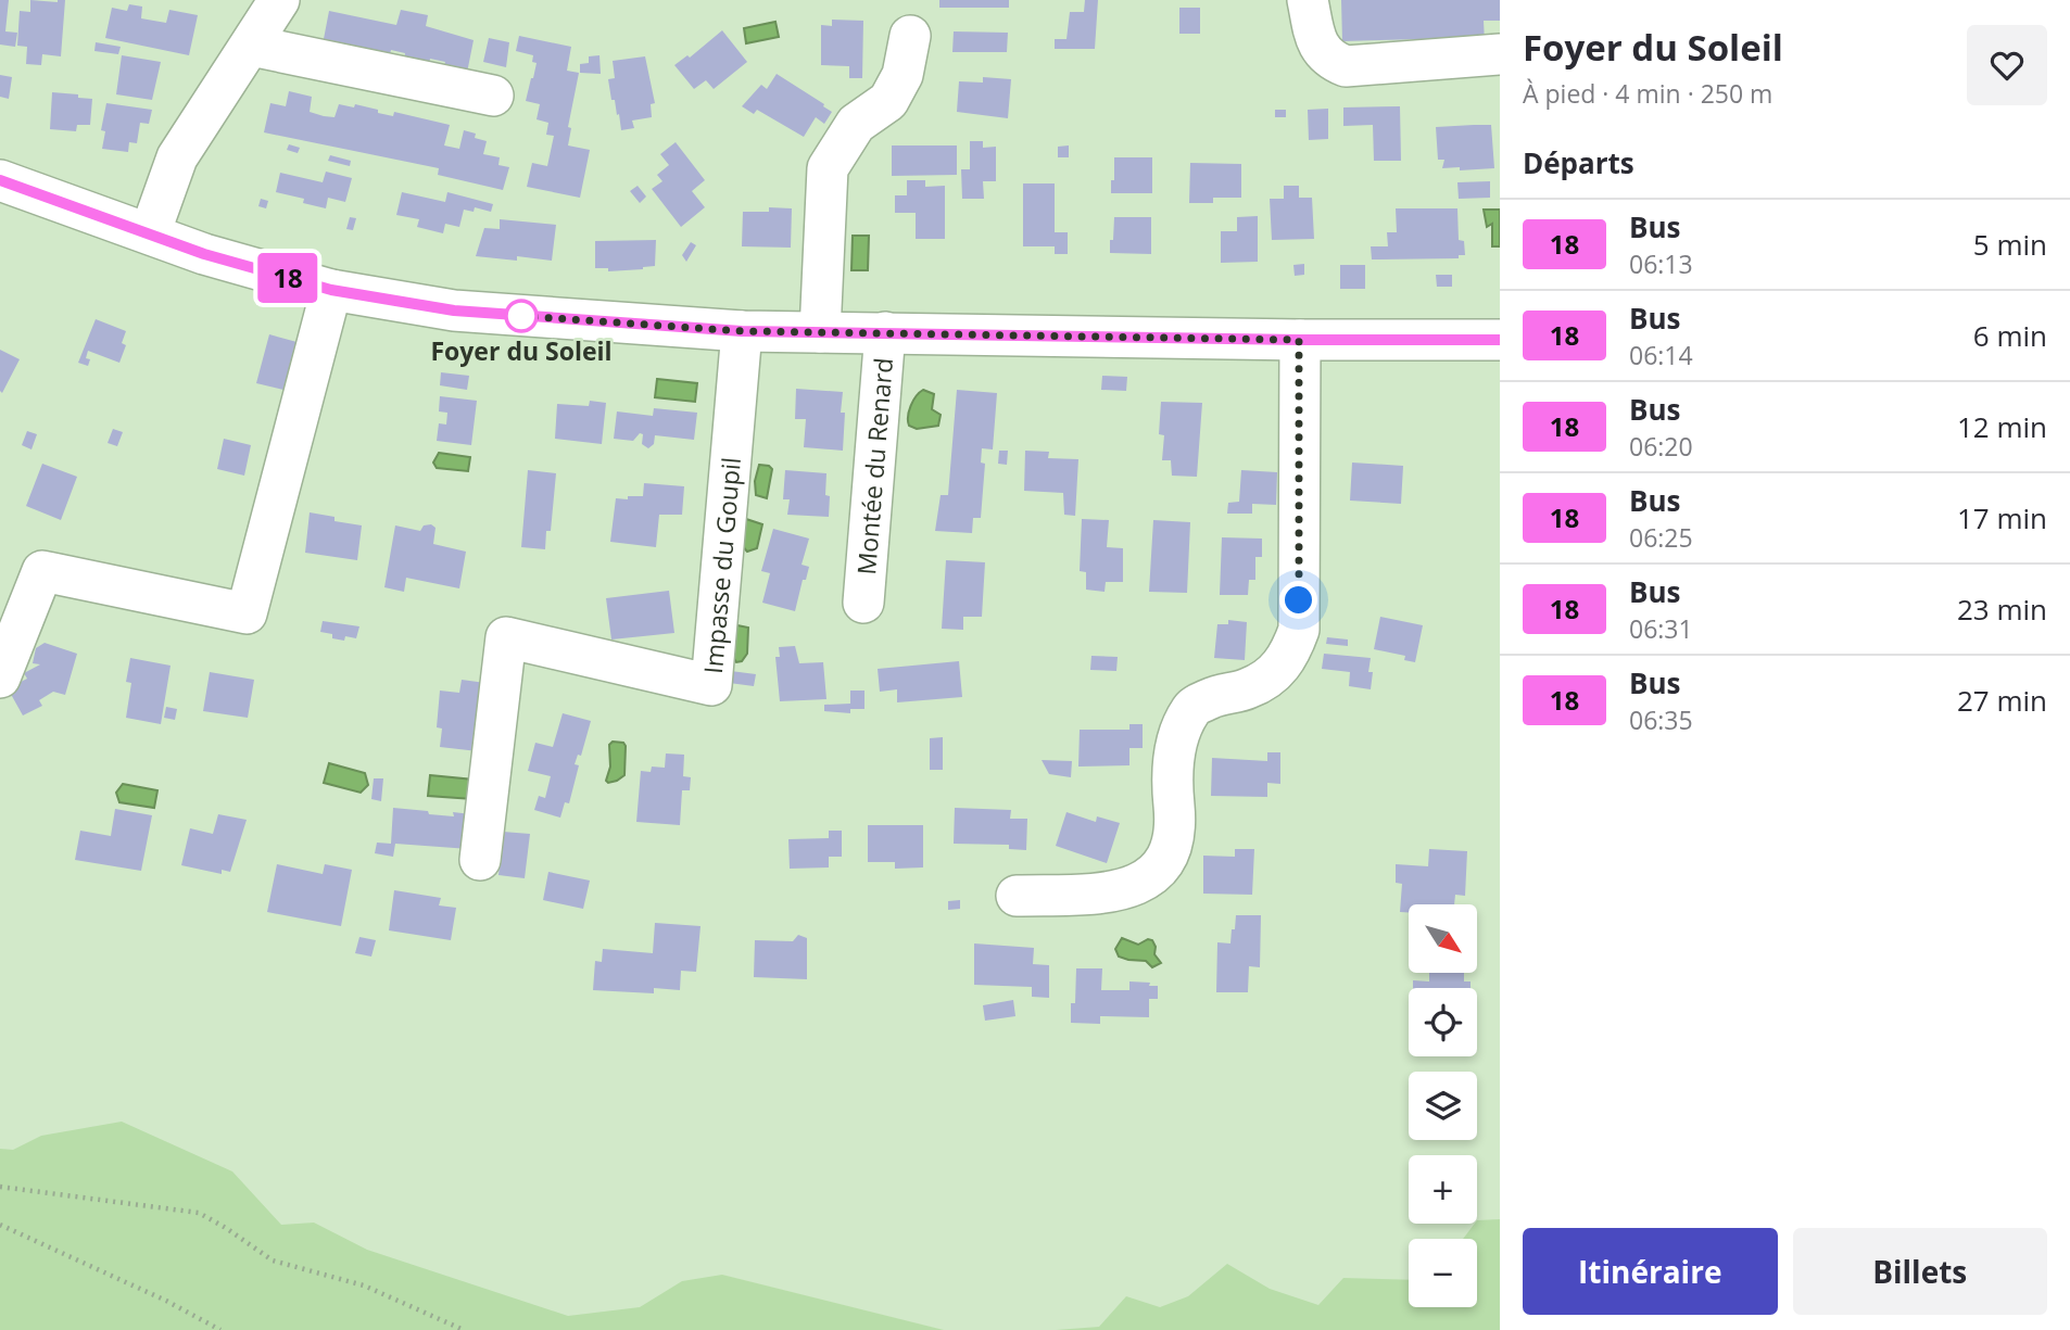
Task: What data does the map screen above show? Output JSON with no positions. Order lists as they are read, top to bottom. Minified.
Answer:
{"streets":{"street":["Montée du Renard","Impasse du Goupil"]},"places":["Foyer du Soleil"],"lines":["bus line 18"],"north":"bottom right","page":{"on_map":"18","heading":[["Foyer du Soleil","À pied · 4 min · 250 m"],"Départs"],"list":[{"mark":"18","name":"Bus","note":"06:13","value":"5 min"},{"mark":"18","name":"Bus","note":"06:14","value":"6 min"},{"mark":"18","name":"Bus","note":"06:20","value":"12 min"},{"mark":"18","name":"Bus","note":"06:25","value":"17 min"},{"mark":"18","name":"Bus","note":"06:31","value":"23 min"},{"mark":"18","name":"Bus","note":"06:35","value":"27 min"}],"map_buttons":["+","−"],"buttons":["Itinéraire","Billets"]}}
